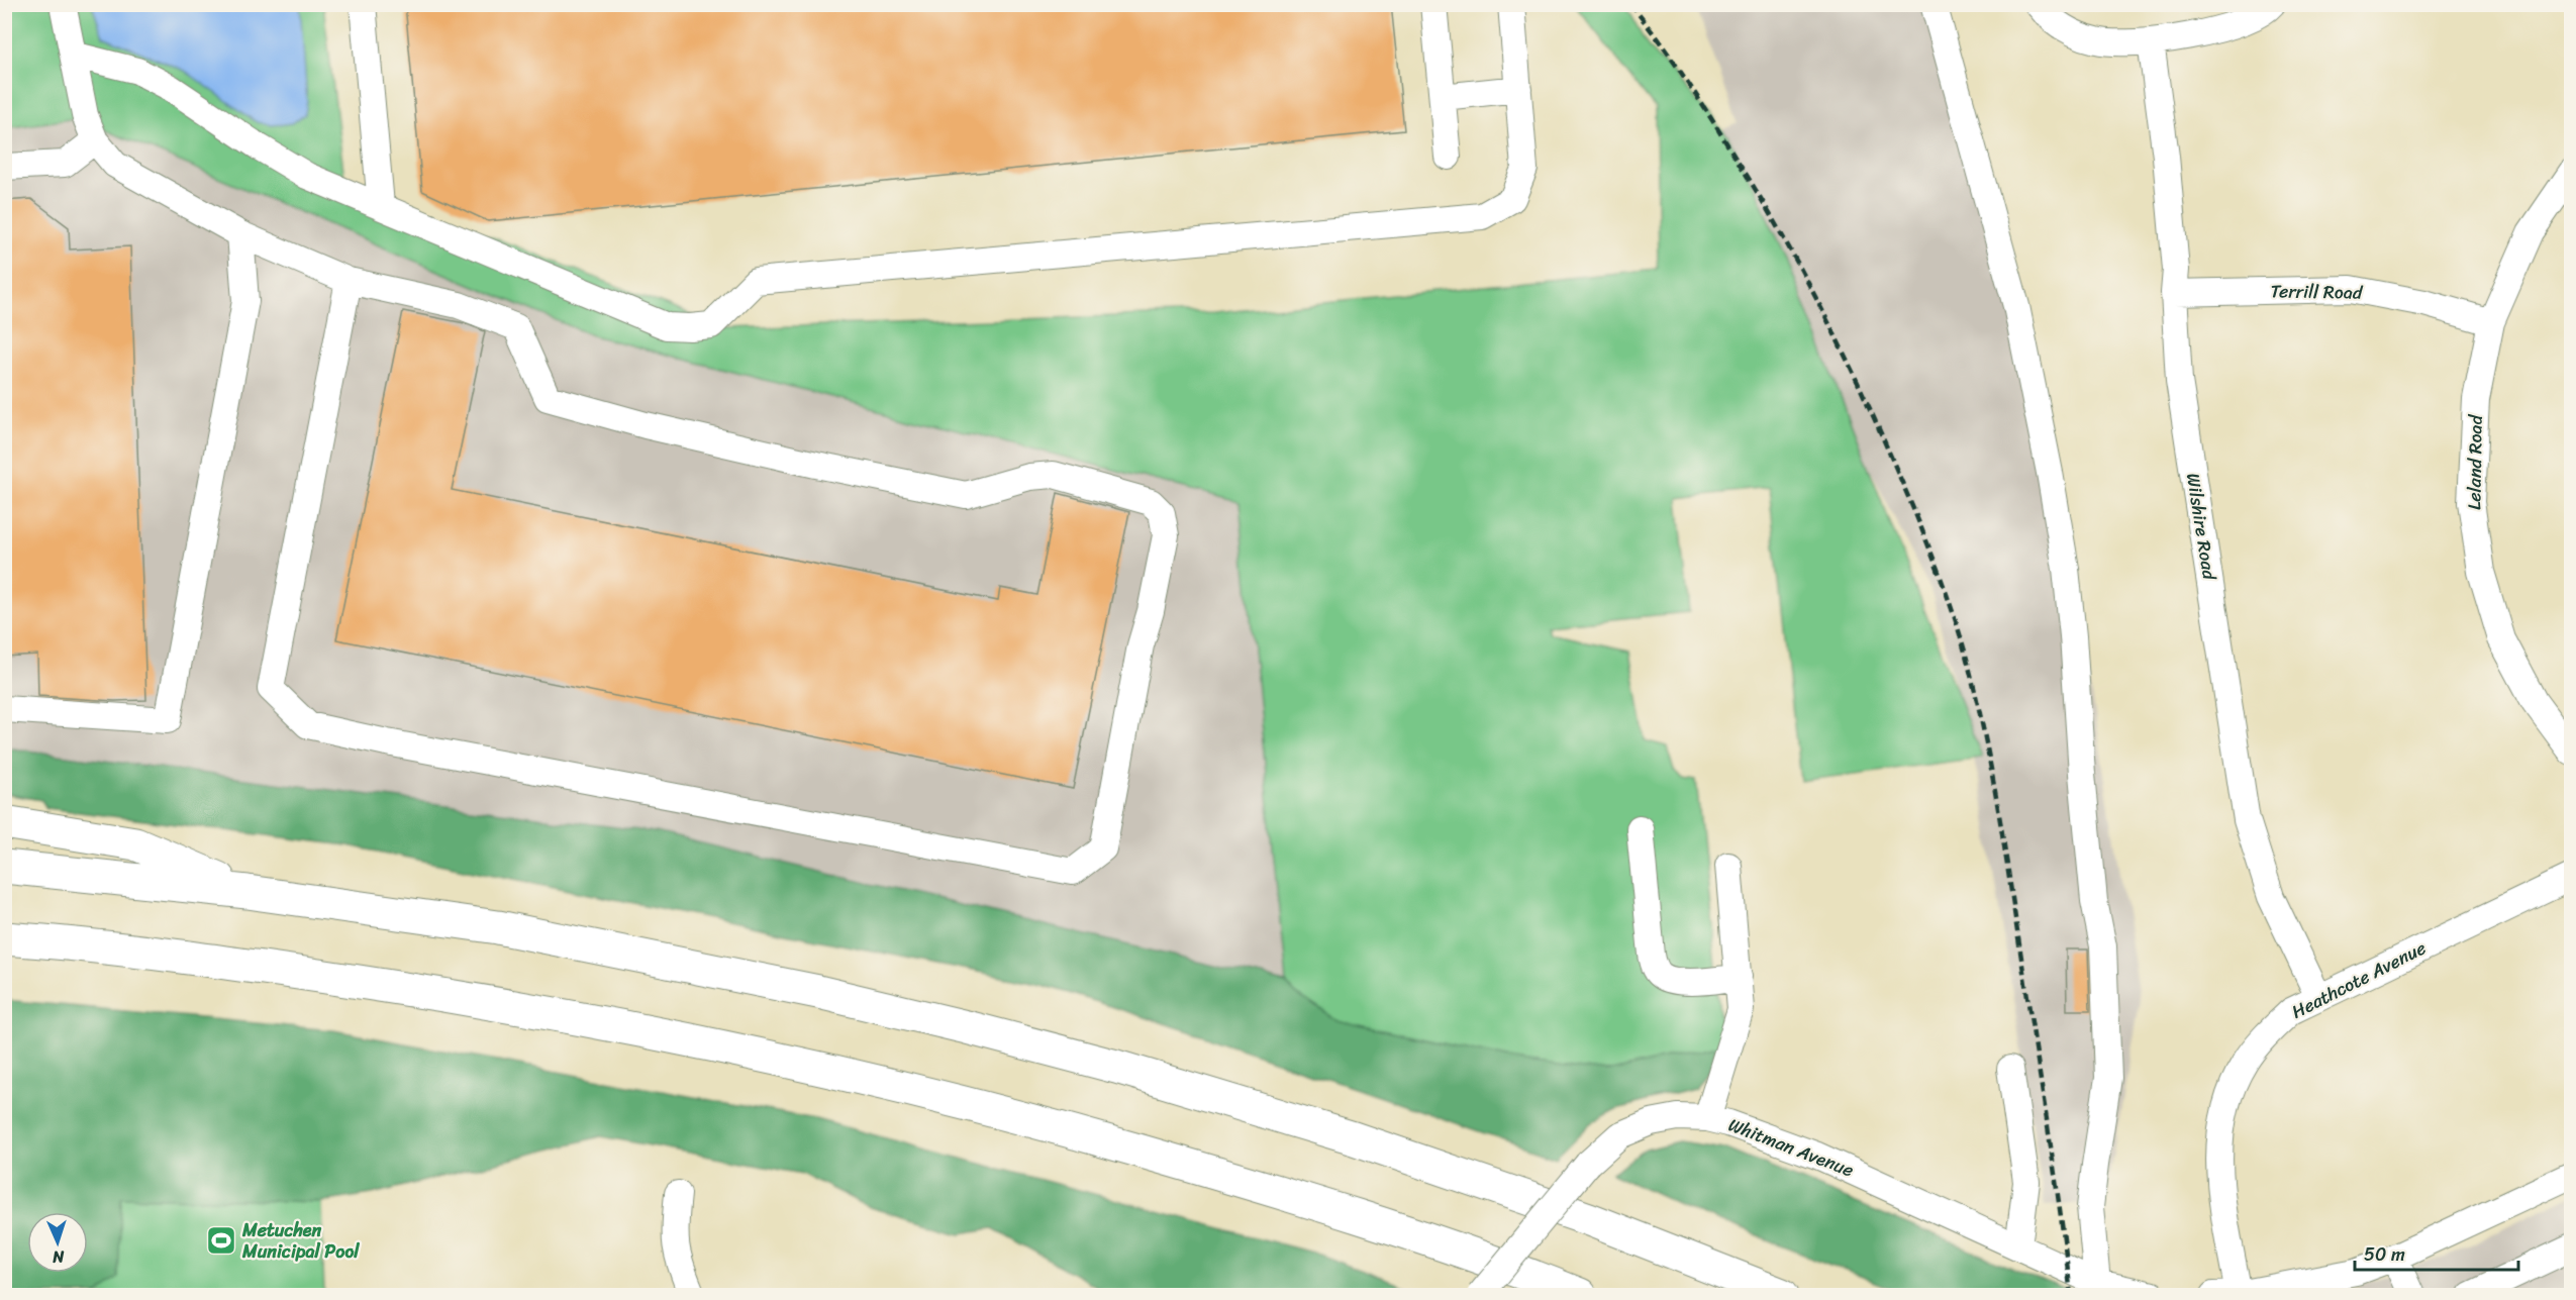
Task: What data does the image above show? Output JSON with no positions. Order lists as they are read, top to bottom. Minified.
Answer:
{"streets":{"street":["Terrill Road","Leland Road","Wilshire Road","Heathcote Avenue","Whitman Avenue"]},"crossings":[["Terrill Road","Leland Road"],["Terrill Road","Wilshire Road"],["Wilshire Road","Heathcote Avenue"]],"places":{"sports":["Metuchen Municipal Pool"]},"scale_bar":"50 m","north":"bottom"}
